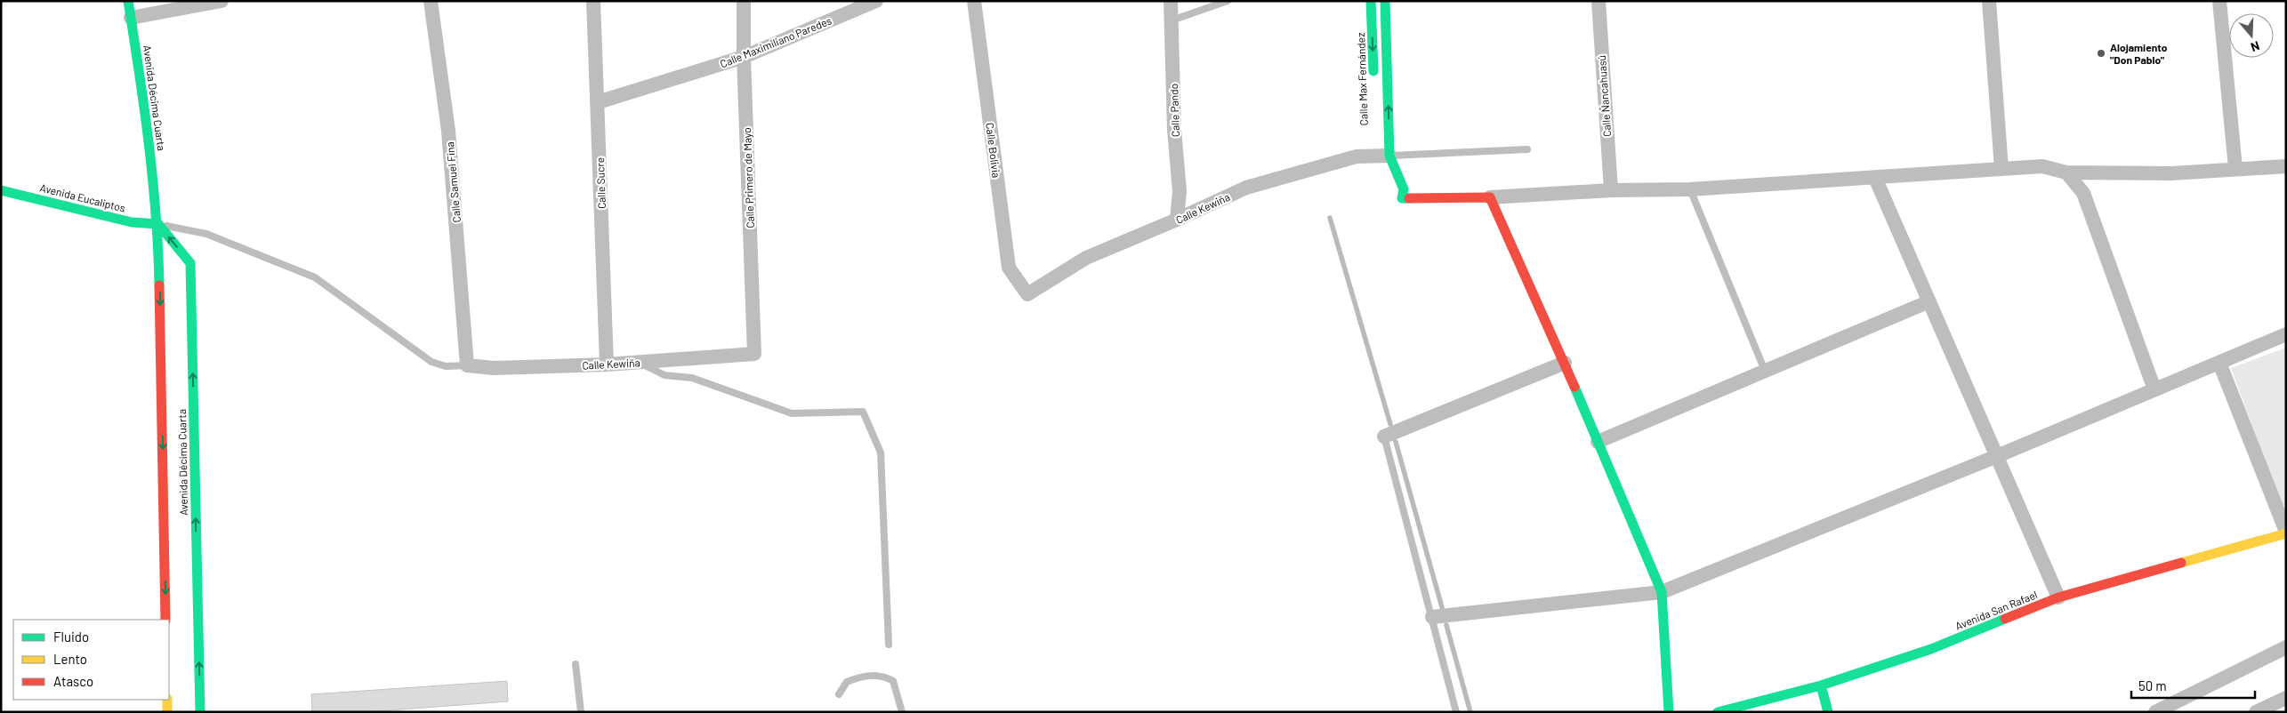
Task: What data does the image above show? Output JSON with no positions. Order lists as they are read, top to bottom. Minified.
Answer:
{"streets":{"street":["Calle Maximiliano Paredes","Calle Max Fernández","Calle Ñancahuasú","Avenida Décima Cuarta","Calle Pando","Calle Bolivia","Calle Primero de Mayo","Calle Samuel Fina","Calle Sucre","Avenida Eucaliptos","Calle Kewiña","Avenida San Rafael"]},"crossings":[["Calle Maximiliano Paredes","Calle Primero de Mayo"],["Calle Maximiliano Paredes","Calle Sucre"],["Avenida Décima Cuarta","Avenida Eucaliptos"],["Calle Pando","Calle Kewiña"],["Calle Bolivia","Calle Kewiña"],["Calle Primero de Mayo","Calle Kewiña"],["Calle Samuel Fina","Calle Kewiña"],["Calle Sucre","Calle Kewiña"]],"places":["Alojamiento \"Don Pablo\""],"legend":["Fluido","Lento","Atasco"],"scale_bar":"50 m","north":"bottom"}
